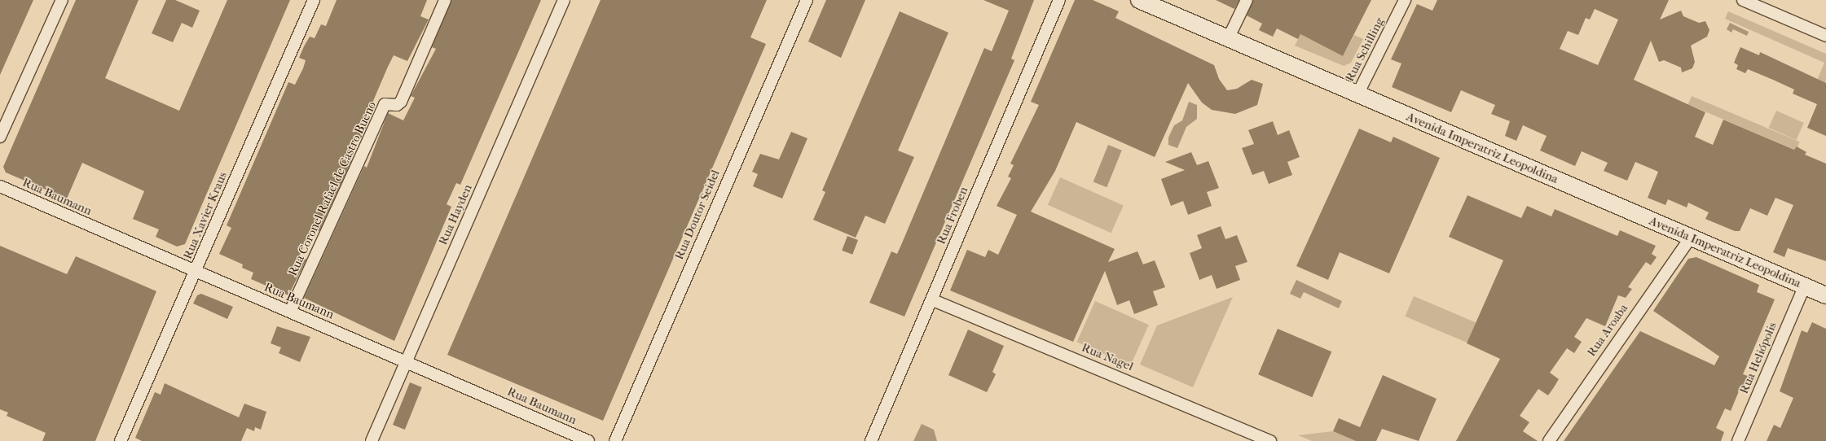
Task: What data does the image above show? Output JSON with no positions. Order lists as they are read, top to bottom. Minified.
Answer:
{"streets":{"main road":["Avenida Imperatriz Leopoldina"],"street":["Rua Schilling","Rua Coronel Rafael de Castro Bueno","Rua Baumann","Rua Hayden","Rua Doutor Seidel","Rua Xavier Kraus","Rua Froben","Rua Aroaba","Rua Nagel","Rua Heliópolis"]},"crossings":[["Rua Schilling","Avenida Imperatriz Leopoldina"],["Avenida Imperatriz Leopoldina","Rua Aroaba"],["Avenida Imperatriz Leopoldina","Rua Heliópolis"],["Rua Coronel Rafael de Castro Bueno","Rua Baumann"],["Rua Baumann","Rua Hayden"],["Rua Baumann","Rua Xavier Kraus"],["Rua Froben","Rua Nagel"]]}
